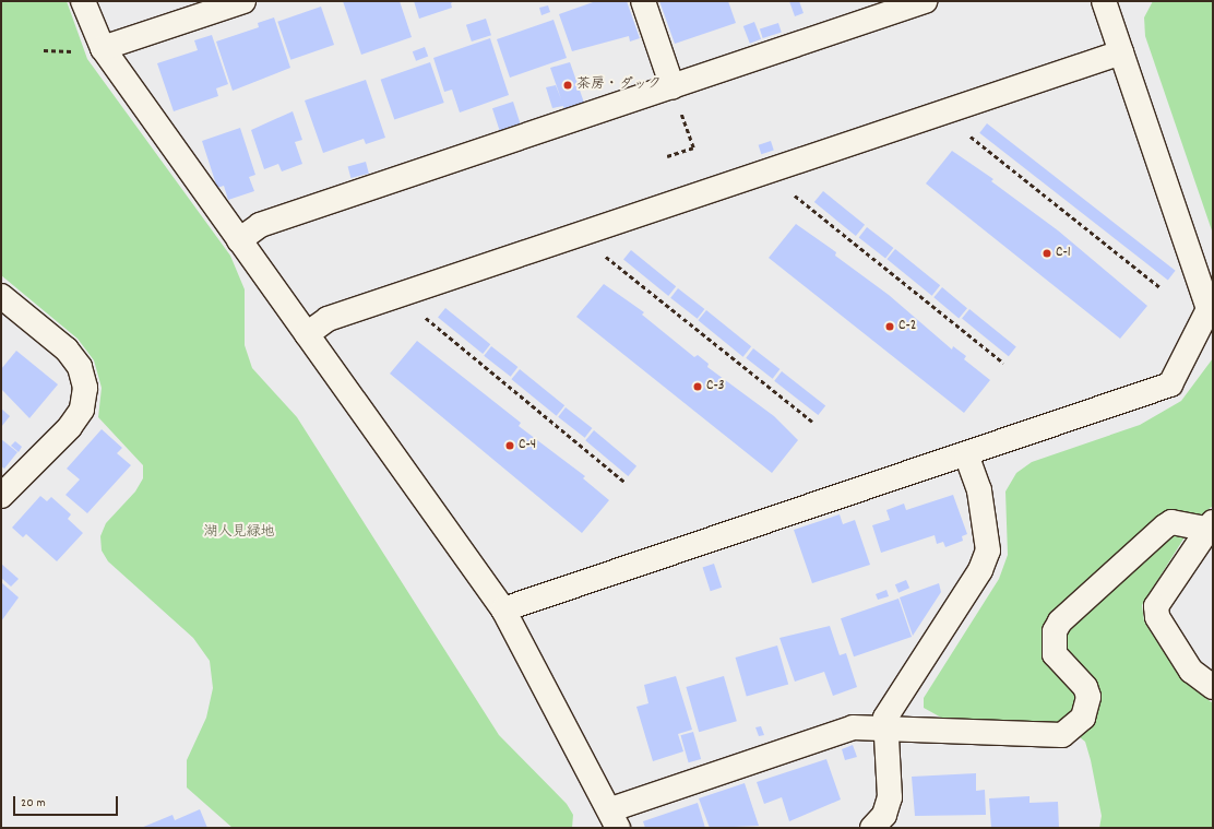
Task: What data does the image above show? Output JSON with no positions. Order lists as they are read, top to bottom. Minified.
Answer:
{"parks":["湖人見緑地"],"places":["茶房・ダック","C-1","C-2","C-3","C-4"],"scale_bar":"20 m"}
